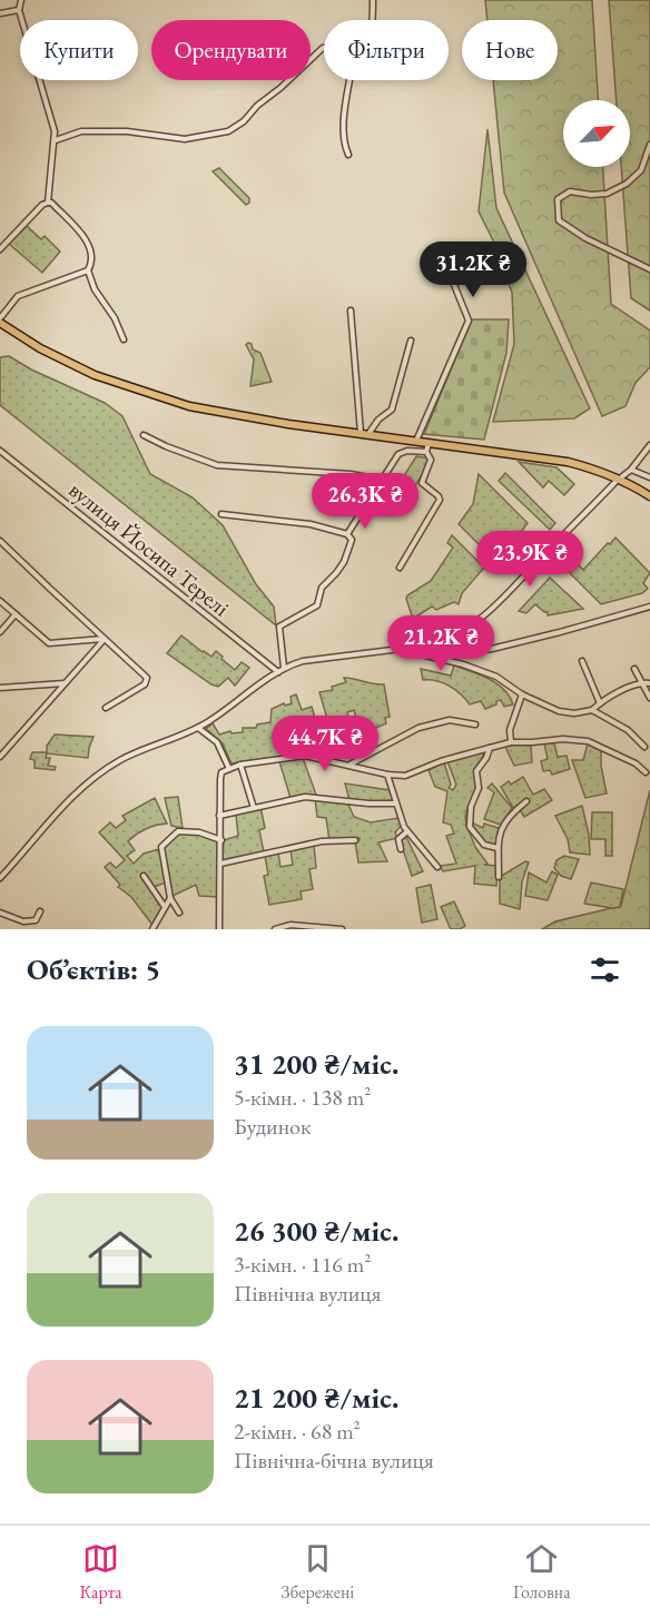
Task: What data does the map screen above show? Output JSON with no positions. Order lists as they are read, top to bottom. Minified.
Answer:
{"streets":{"street":["вулиця Йосипа Терелі"]},"north":"top right","page":{"chip":["Купити","Орендувати","Фільтри","Нове"],"price":["31.2K ₴","26.3K ₴","23.9K ₴","21.2K ₴","44.7K ₴"],"heading":"Об’єктів: 5","list":[{"name":"31 200 ₴/міс.","note":"5-кімн. · 138 m² · Будинок"},{"name":"26 300 ₴/міс.","note":"3-кімн. · 116 m² · Північна вулиця"},{"name":"21 200 ₴/міс.","note":"2-кімн. · 68 m² · Північна-бічна вулиця"}],"tabs":["Карта","Збережені","Головна"]}}
